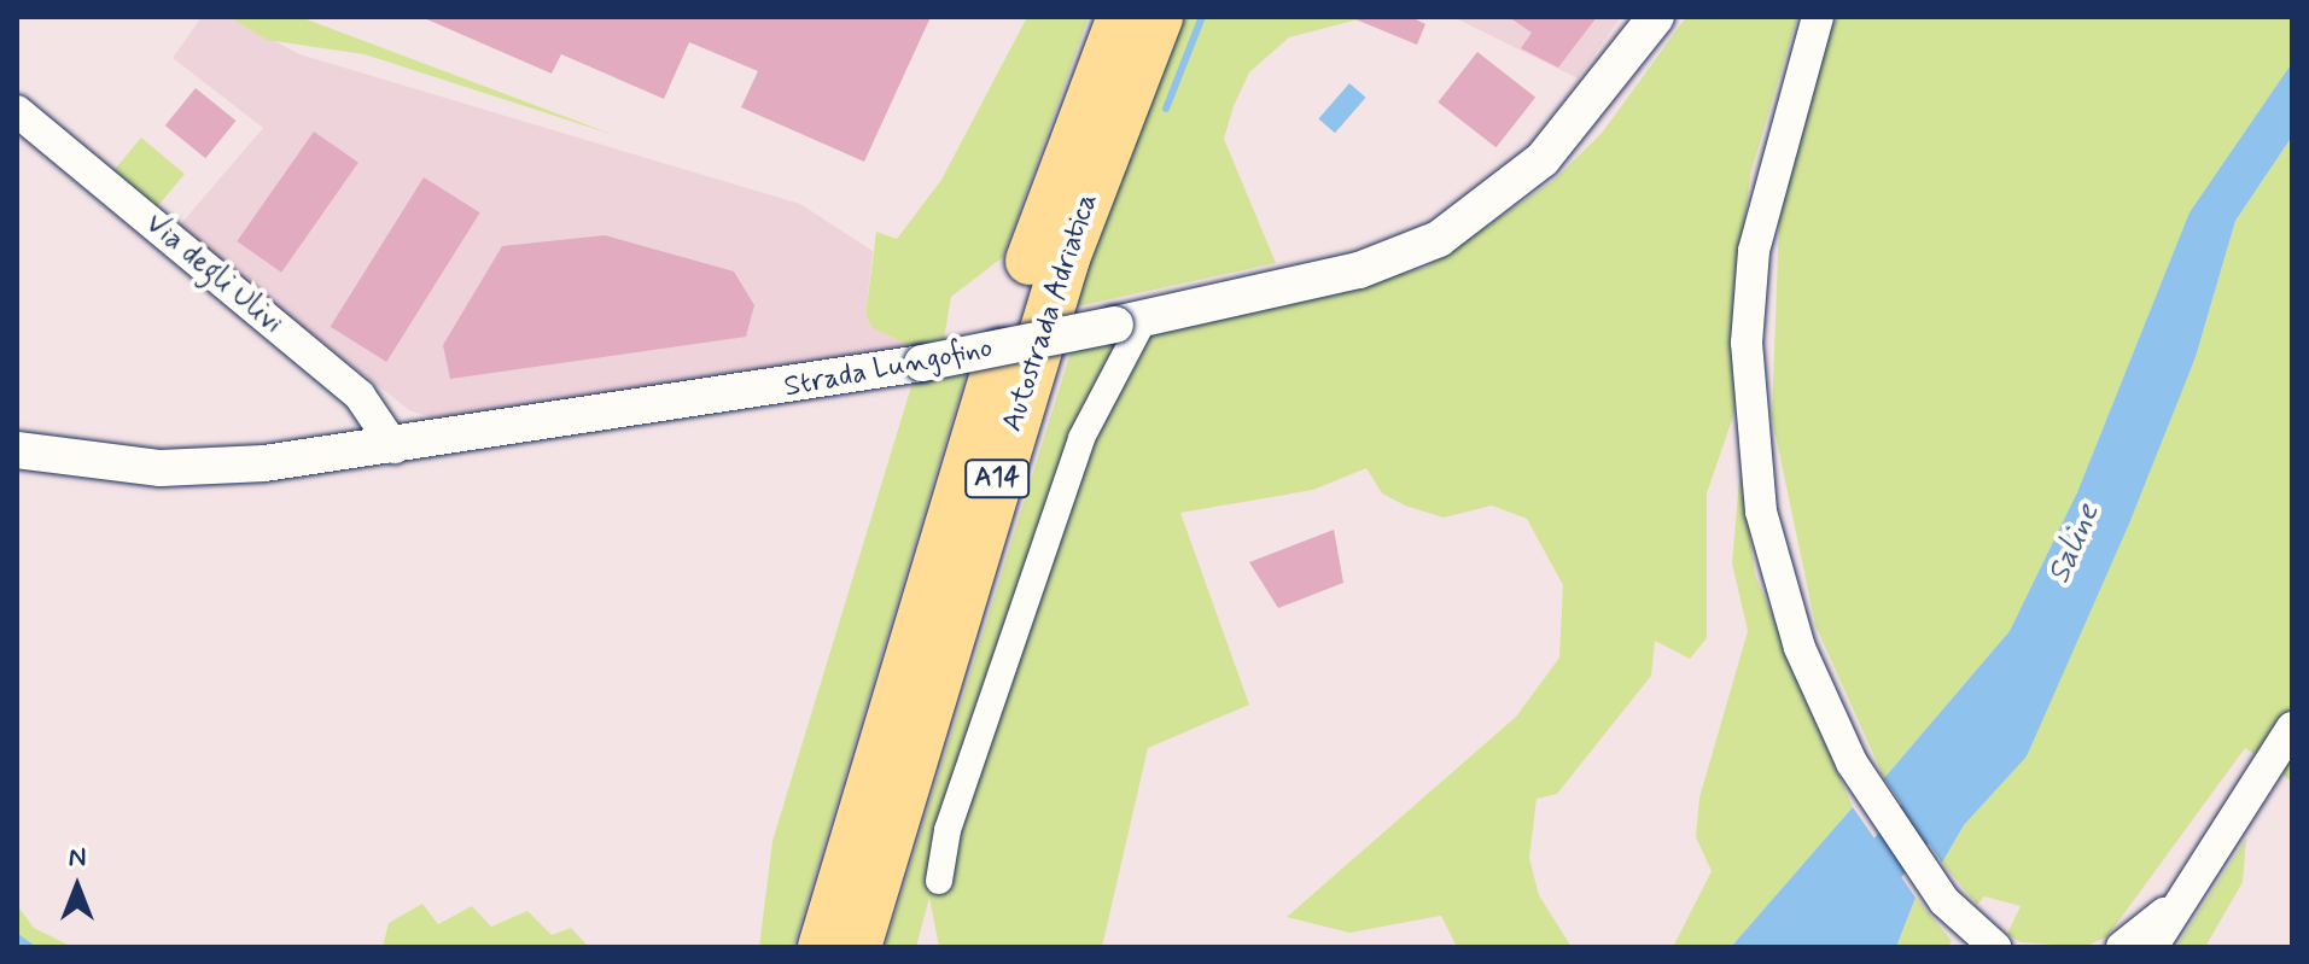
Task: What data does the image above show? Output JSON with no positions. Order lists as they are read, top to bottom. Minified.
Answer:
{"streets":{"highway":["Autostrada Adriatica","A14"],"main road":["Strada Lungofino"],"street":["Via degli Ulivi"]},"crossings":[["Via degli Ulivi","Strada Lungofino"]],"water":["Saline"],"north":"top"}
